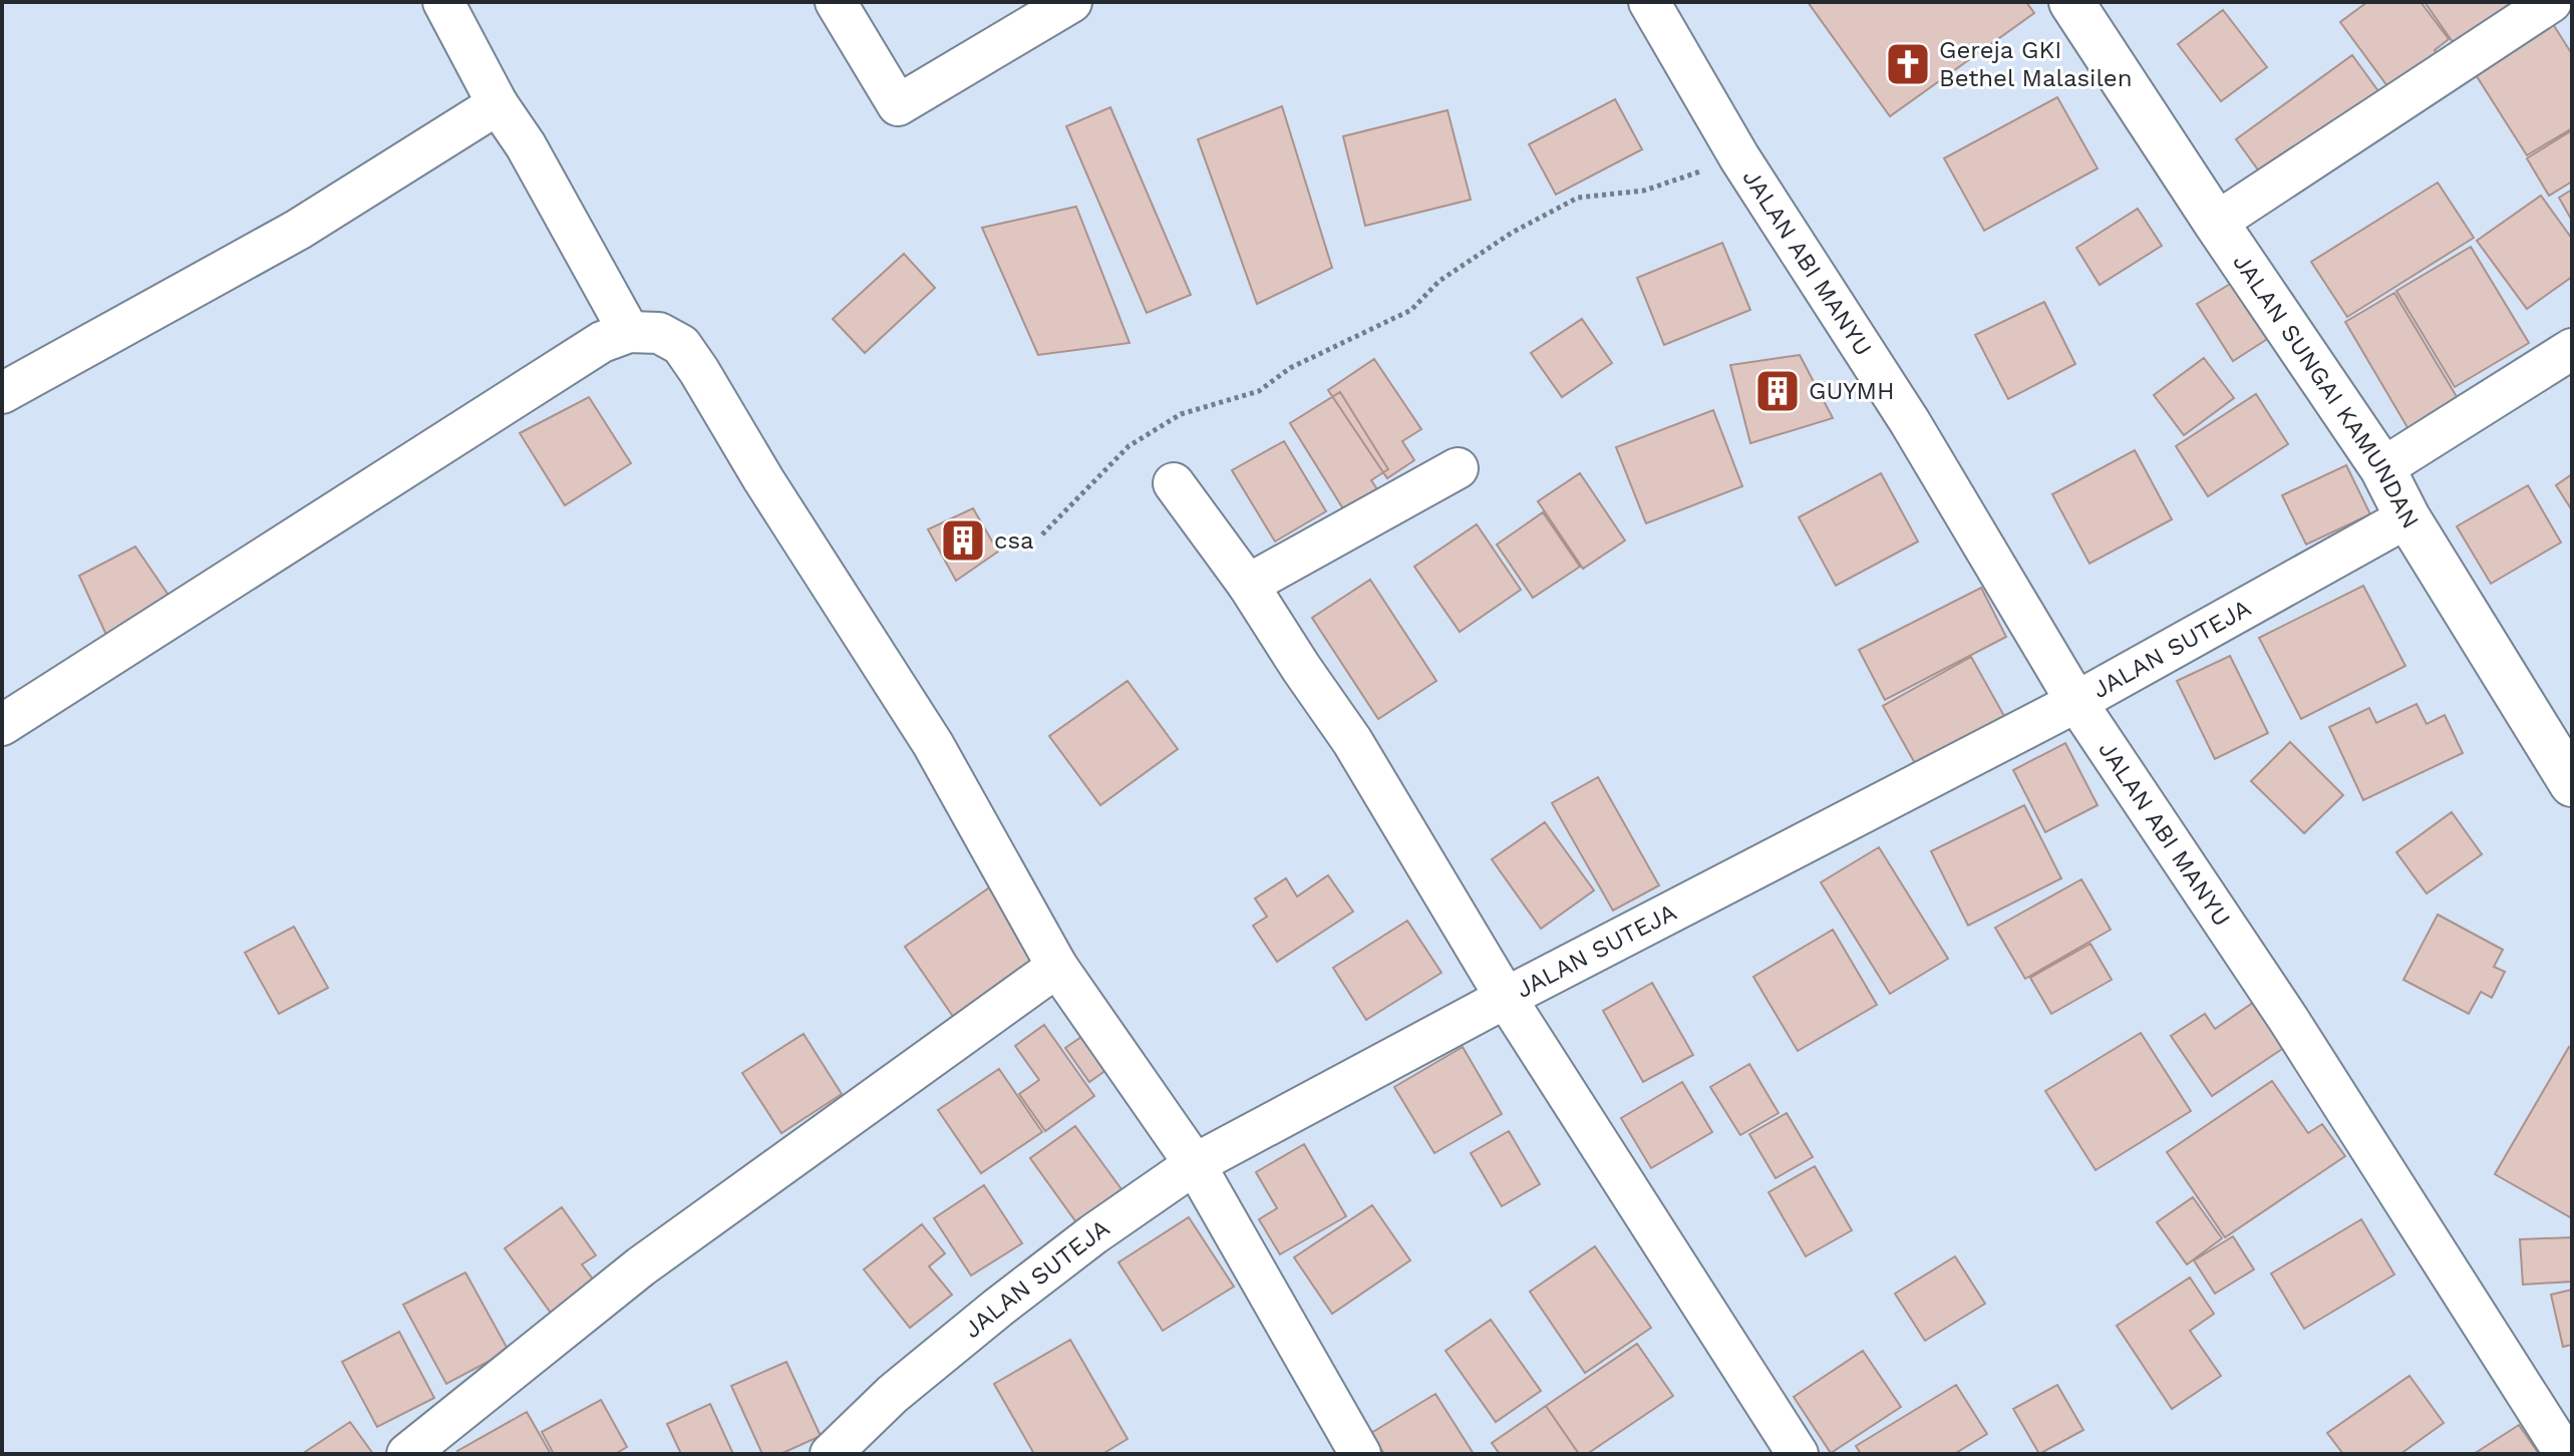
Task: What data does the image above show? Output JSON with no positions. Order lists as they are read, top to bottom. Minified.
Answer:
{"streets":{"main road":["JALAN SUNGAI KAMUNDAN"],"street":["JALAN ABI MANYU","JALAN SUTEJA"]},"crossings":[["JALAN ABI MANYU","JALAN SUTEJA"],["JALAN SUNGAI KAMUNDAN","JALAN SUTEJA"]],"places":{"church":["Gereja GKI Bethel Malasilen"],"building":["GUYMH","csa"]}}
